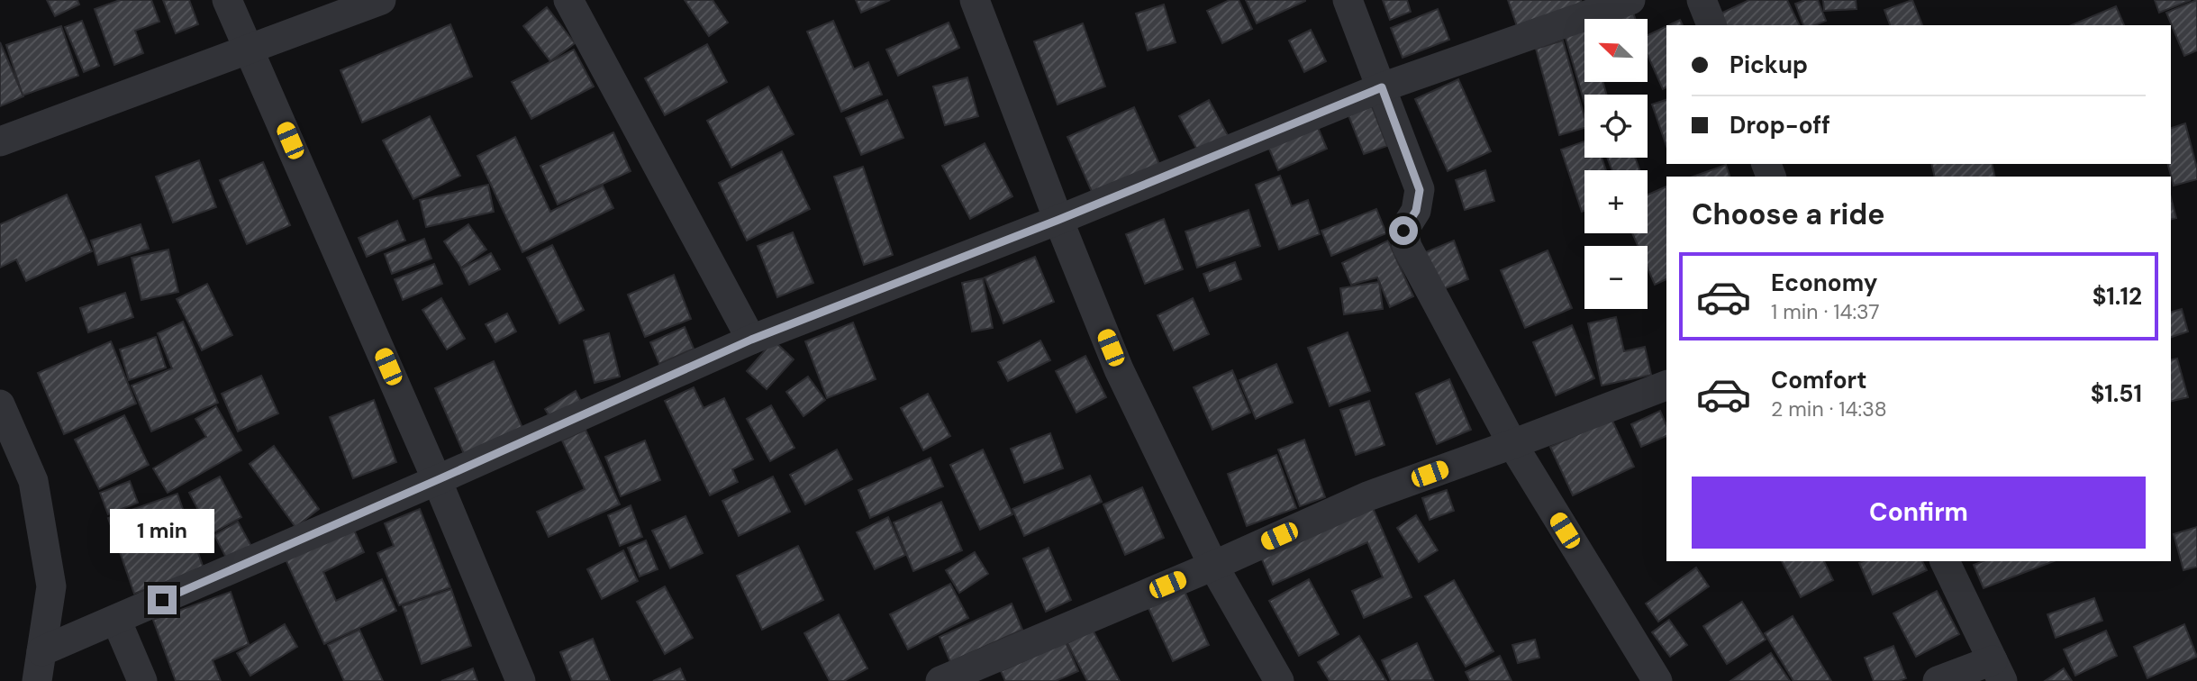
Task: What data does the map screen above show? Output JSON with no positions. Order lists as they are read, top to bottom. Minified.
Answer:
{"north":"top left","page":{"map_buttons":["+","−"],"banner":["Pickup","Drop-off"],"heading":"Choose a ride","list":[{"name":"Economy","note":"1 min · 14:37","value":"$1.12"},{"name":"Comfort","note":"2 min · 14:38","value":"$1.51"}],"buttons":"Confirm","bubble":"1 min"}}
